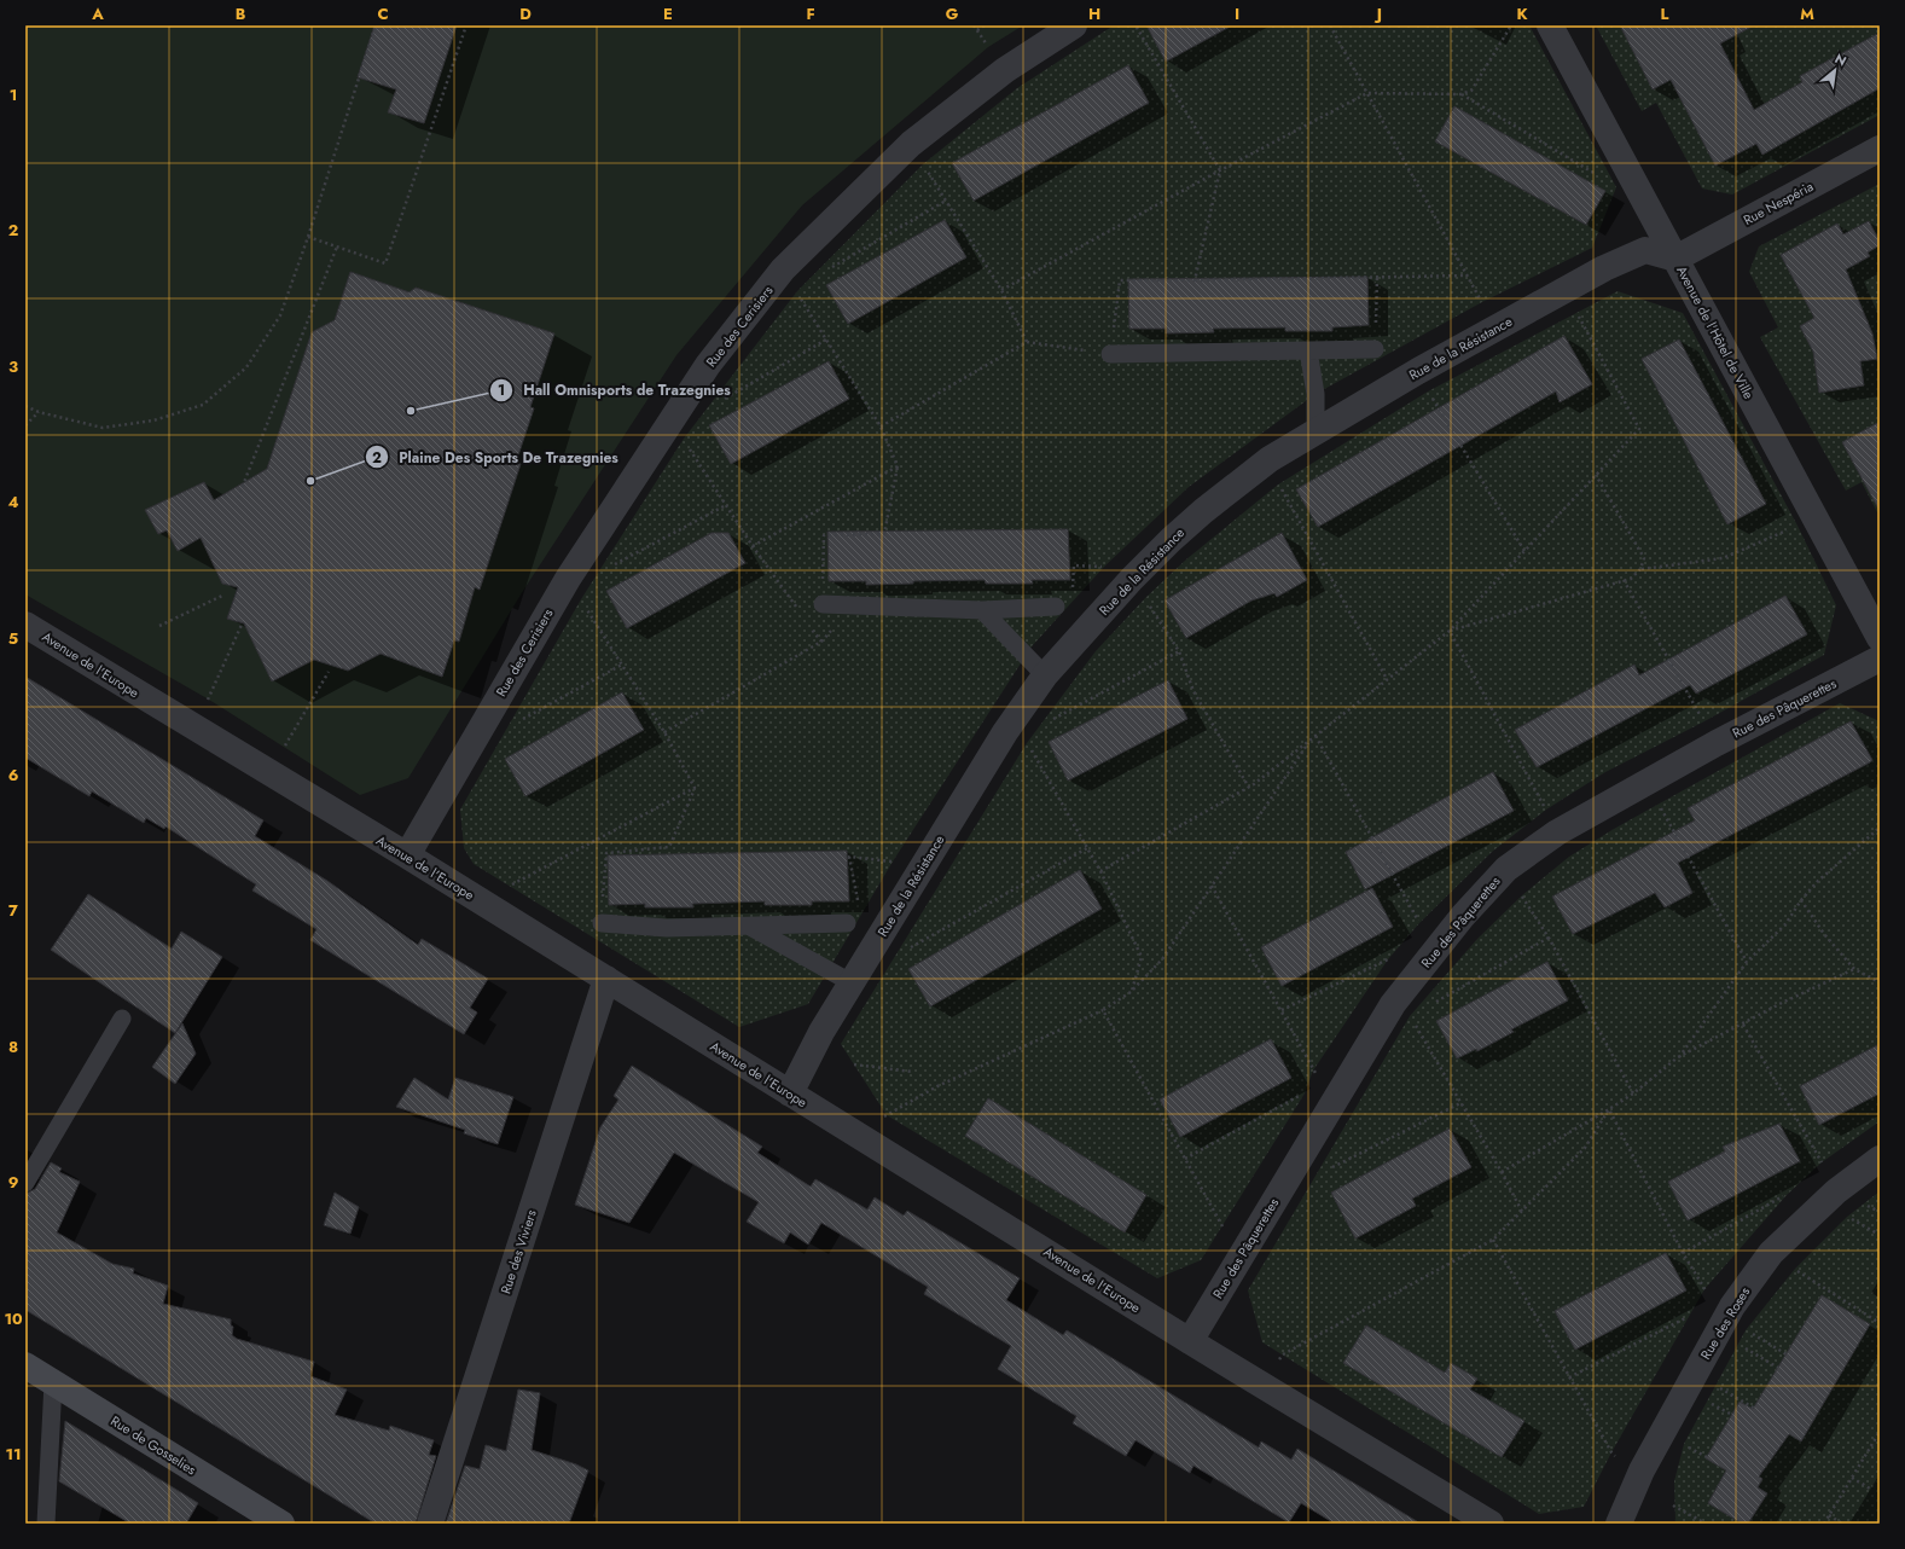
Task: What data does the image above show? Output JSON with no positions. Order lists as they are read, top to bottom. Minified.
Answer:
{"streets":{"main road":["Rue de Gosselies"],"street":["Rue Nespéria","Rue des Cerisiers","Avenue de l'Hôtel de Ville","Rue de la Résistance","Avenue de l'Europe","Rue des Pâquerettes","Rue des Viviers","Rue des Roses"]},"crossings":[["Rue Nespéria","Avenue de l'Hôtel de Ville"],["Rue Nespéria","Rue de la Résistance"],["Rue des Cerisiers","Avenue de l'Europe"],["Avenue de l'Hôtel de Ville","Rue de la Résistance"],["Rue de la Résistance","Avenue de l'Europe"],["Avenue de l'Europe","Rue des Pâquerettes"],["Avenue de l'Europe","Rue des Viviers"]],"places":["Hall Omnisports de Trazegnies","Plaine Des Sports De Trazegnies"],"north":"top right","grid":{"columns":["A","B","C","D","E","F","G","H","I","J","K","L","M"],"rows":["1","2","3","4","5","6","7","8","9","10","11"]}}
